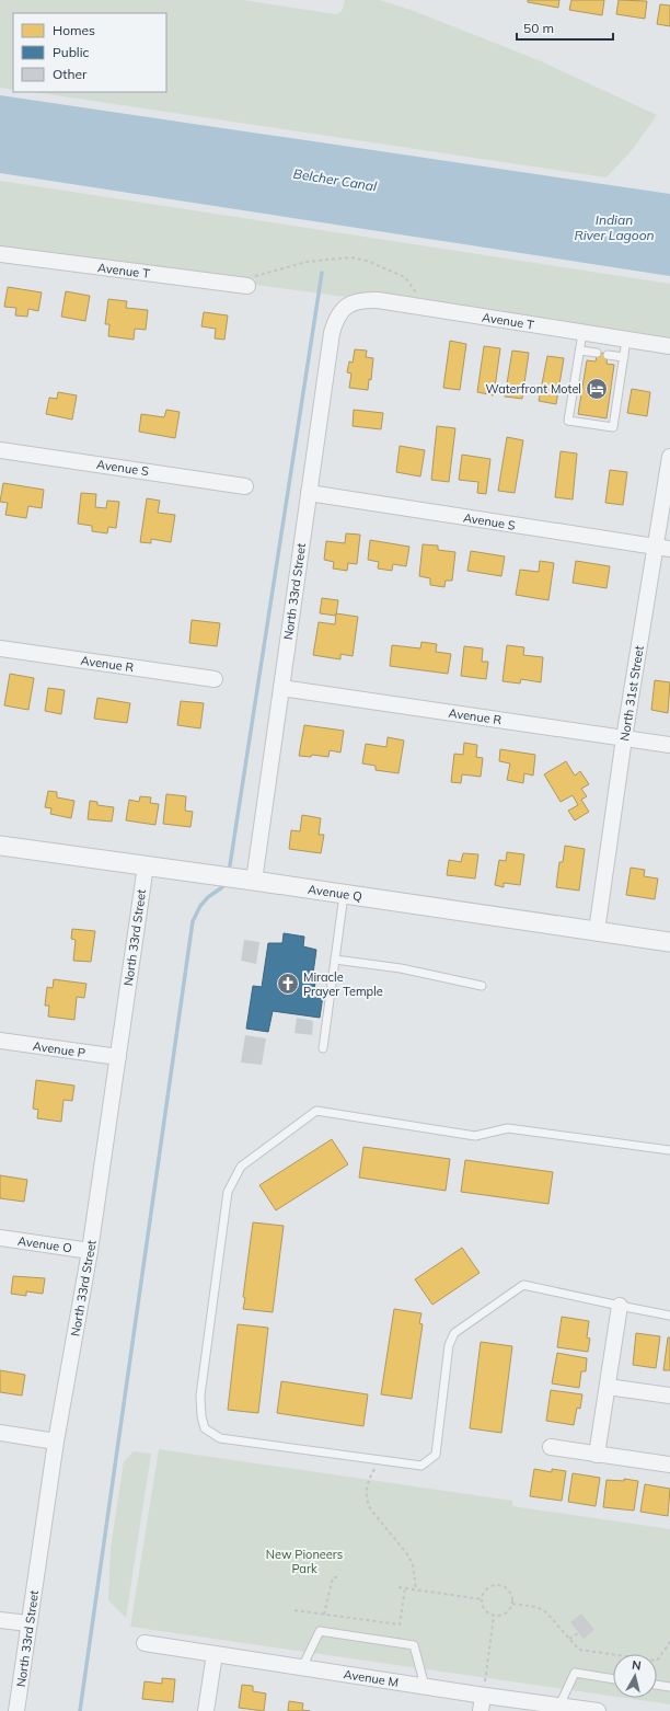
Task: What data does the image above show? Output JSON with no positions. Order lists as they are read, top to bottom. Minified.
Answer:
{"streets":{"street":["Avenue T","Avenue S","North 33rd Street","Avenue R","North 31st Street","Avenue Q","Avenue P","Avenue O","Avenue M"]},"crossings":[["Avenue T","North 33rd Street"],["Avenue S","North 33rd Street"],["Avenue S","North 31st Street"],["North 33rd Street","Avenue R"],["North 33rd Street","Avenue Q"],["North 33rd Street","Avenue P"],["North 33rd Street","Avenue O"],["Avenue R","North 31st Street"],["North 31st Street","Avenue Q"]],"water":["Belcher Canal","Indian River Lagoon"],"parks":["New Pioneers Park"],"places":{"hotel":["Waterfront Motel"],"church":["Miracle Prayer Temple"]},"legend":["Homes","Public","Other"],"scale_bar":"50 m","north":"top"}
